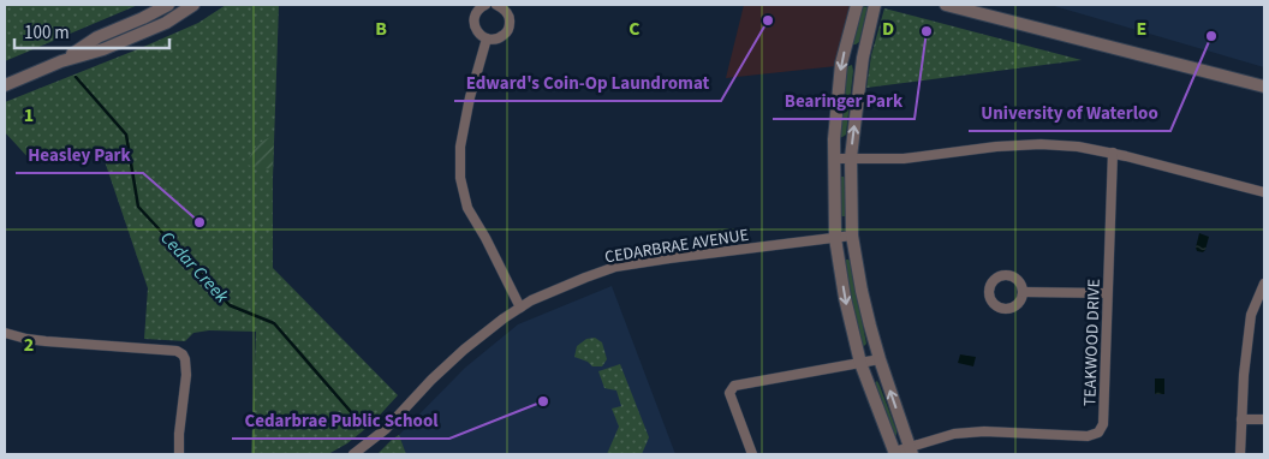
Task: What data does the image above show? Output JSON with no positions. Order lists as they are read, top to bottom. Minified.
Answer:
{"streets":{"street":["CEDARBRAE AVENUE","TEAKWOOD DRIVE"]},"water":["Cedar Creek"],"places":["Edward's Coin-Op Laundromat","Bearinger Park","University of Waterloo","Heasley Park","Cedarbrae Public School"],"scale_bar":"100 m","grid":{"columns":["B","C","D","E"],"rows":["1","2"]}}
